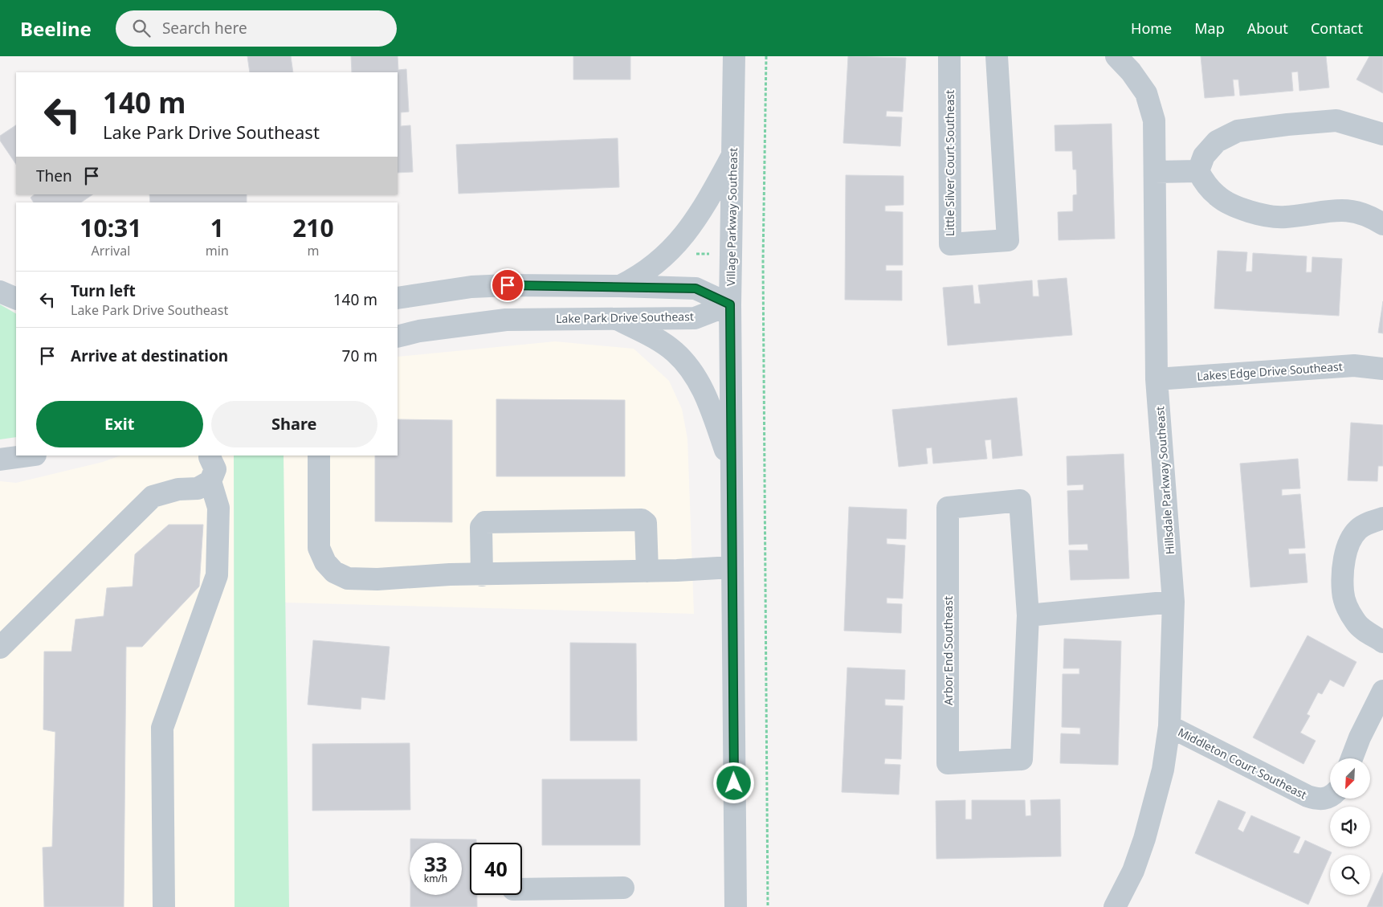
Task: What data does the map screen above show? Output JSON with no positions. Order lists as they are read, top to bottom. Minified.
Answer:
{"streets":{"street":["Little Silver Court Southeast","Village Parkway Southeast","Lake Park Drive Southeast","Lakes Edge Drive Southeast","Hillsdale Parkway Southeast","Arbor End Southeast","Middleton Court Southeast"]},"crossings":[["Village Parkway Southeast","Lake Park Drive Southeast"],["Lakes Edge Drive Southeast","Hillsdale Parkway Southeast"],["Hillsdale Parkway Southeast","Middleton Court Southeast"]],"north":"bottom left","page":{"header":"Beeline","search":"Search here","nav":["Home","Map","About","Contact"],"turn":["140 m","Lake Park Drive Southeast"],"then":"Then","eta":["10:31","Arrival","1","min","210","m"],"list":[{"name":"Turn left","note":"Lake Park Drive Southeast","value":"140 m"},{"name":"Arrive at destination","value":"70 m"}],"buttons":["Exit","Share"],"speed":"33 km/h","limit":"40"}}
